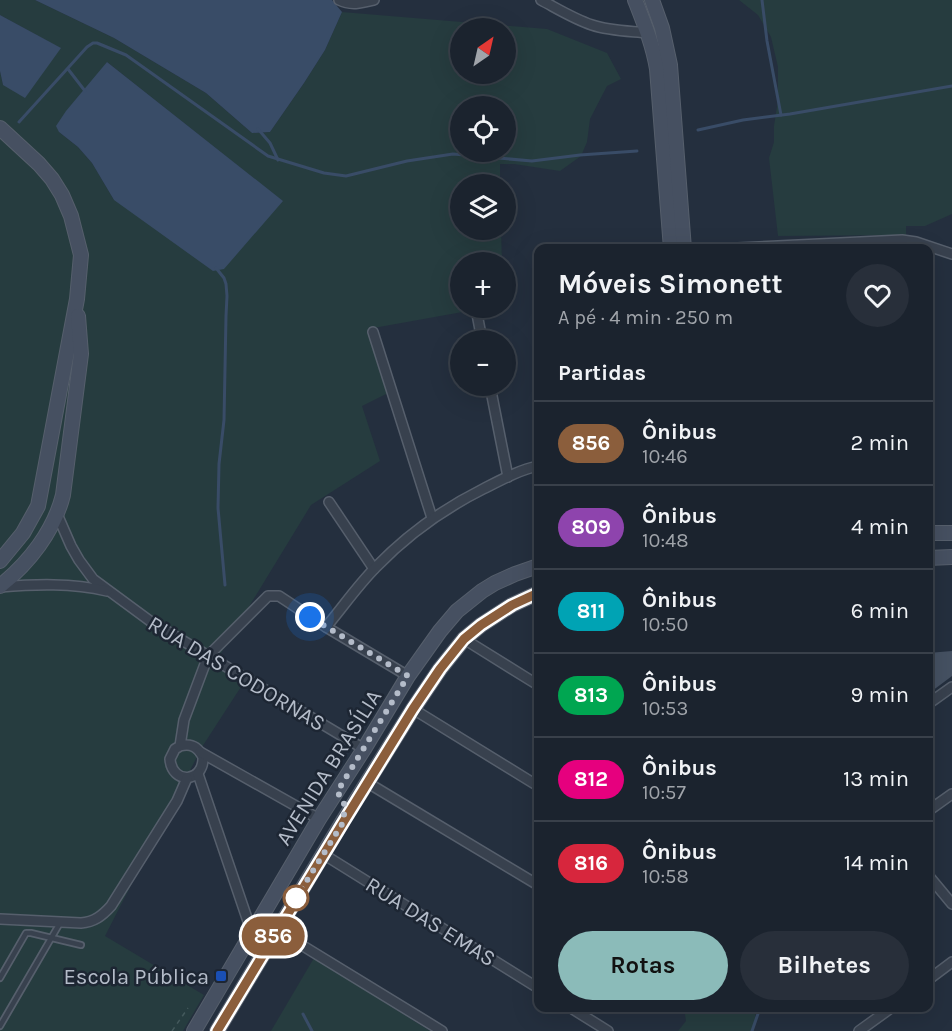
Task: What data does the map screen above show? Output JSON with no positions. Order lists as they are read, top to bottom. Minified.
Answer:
{"streets":{"street":["RUA DAS CODORNAS","AVENIDA BRASÍLIA","RUA DAS EMAS"]},"crossings":[["RUA DAS CODORNAS","AVENIDA BRASÍLIA"],["AVENIDA BRASÍLIA","RUA DAS EMAS"]],"places":{"transit":["Escola Pública"]},"lines":["bus line 856"],"north":"top right","page":{"on_map":"856","map_buttons":["+","−"],"heading":[["Móveis Simonett","A pé · 4 min · 250 m"],"Partidas"],"list":[{"mark":"856","name":"Ônibus","note":"10:46","value":"2 min"},{"mark":"809","name":"Ônibus","note":"10:48","value":"4 min"},{"mark":"811","name":"Ônibus","note":"10:50","value":"6 min"},{"mark":"813","name":"Ônibus","note":"10:53","value":"9 min"},{"mark":"812","name":"Ônibus","note":"10:57","value":"13 min"},{"mark":"816","name":"Ônibus","note":"10:58","value":"14 min"}],"buttons":["Rotas","Bilhetes"]}}
